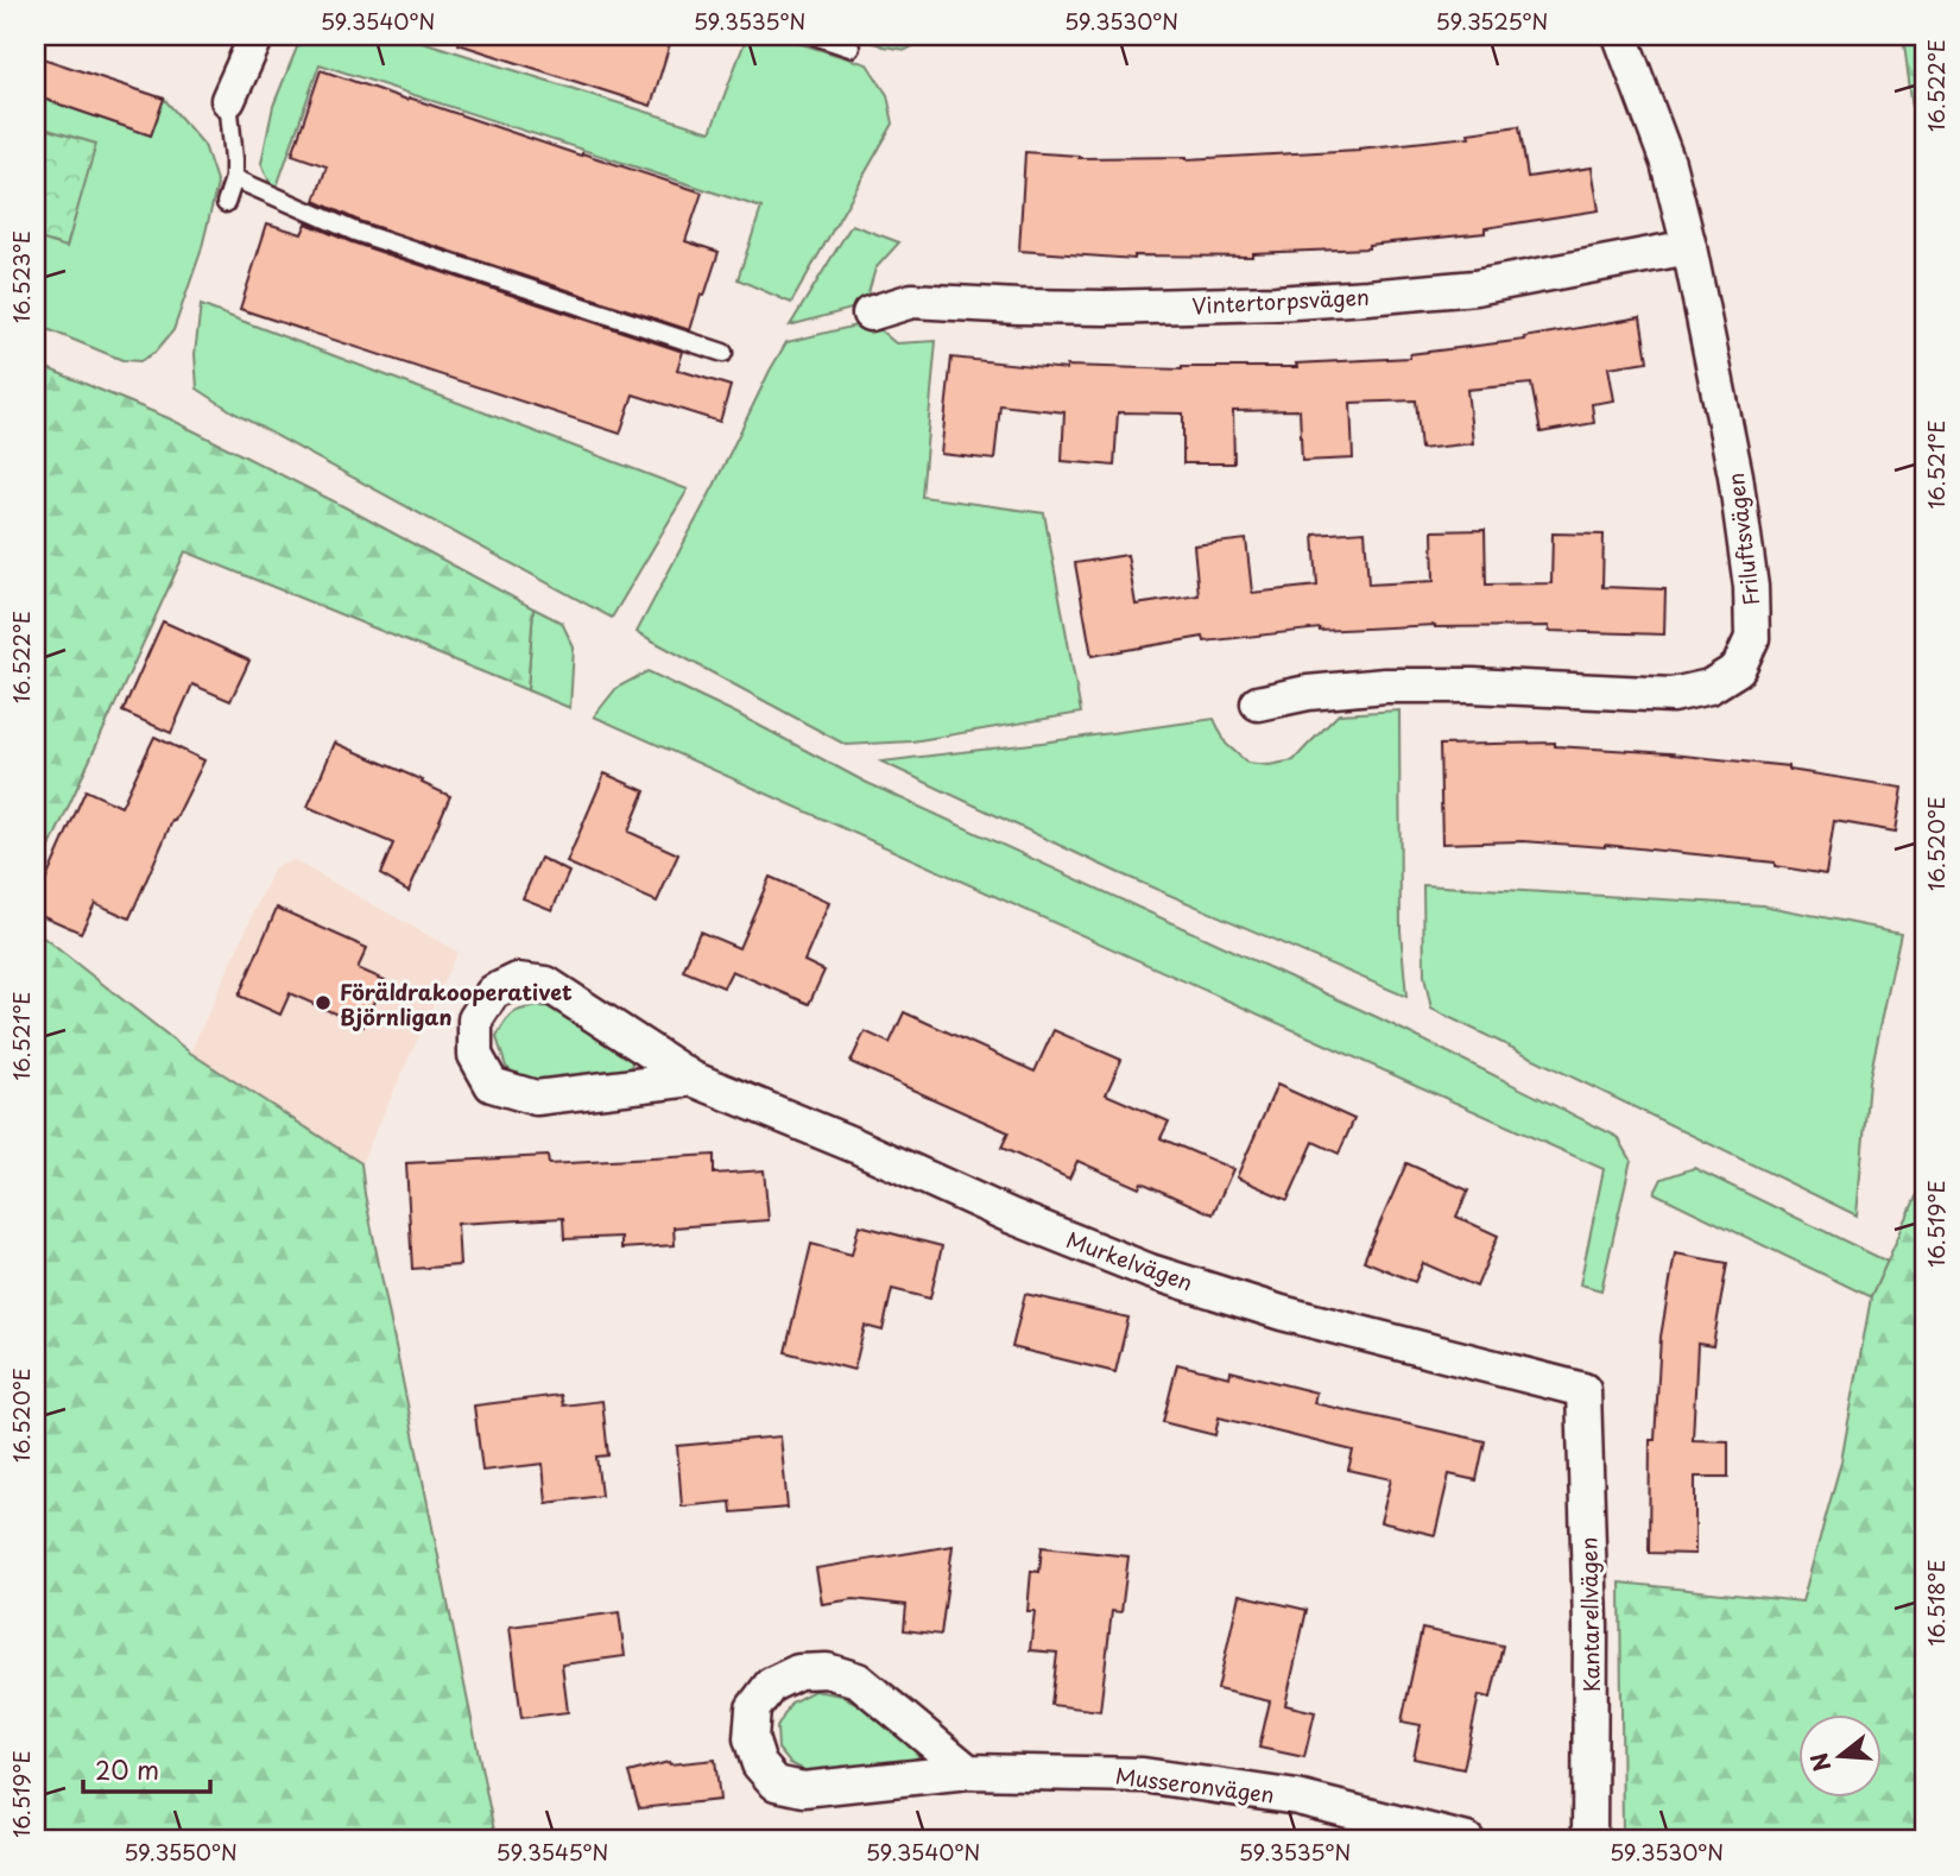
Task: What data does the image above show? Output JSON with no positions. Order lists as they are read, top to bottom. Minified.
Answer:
{"streets":{"street":["Vintertorpsvägen","Friluftsvägen","Murkelvägen","Kantarellvägen","Musseronvägen"]},"crossings":[["Vintertorpsvägen","Friluftsvägen"],["Murkelvägen","Kantarellvägen"]],"places":["Föräldrakooperativet Björnligan"],"scale_bar":"20 m","north":"left","coordinates":["59.3540°N","59.3535°N","59.3530°N","59.3525°N","16.522°E","16.523°E","16.521°E","16.520°E","16.519°E","16.518°E","59.3550°N","59.3545°N"]}
